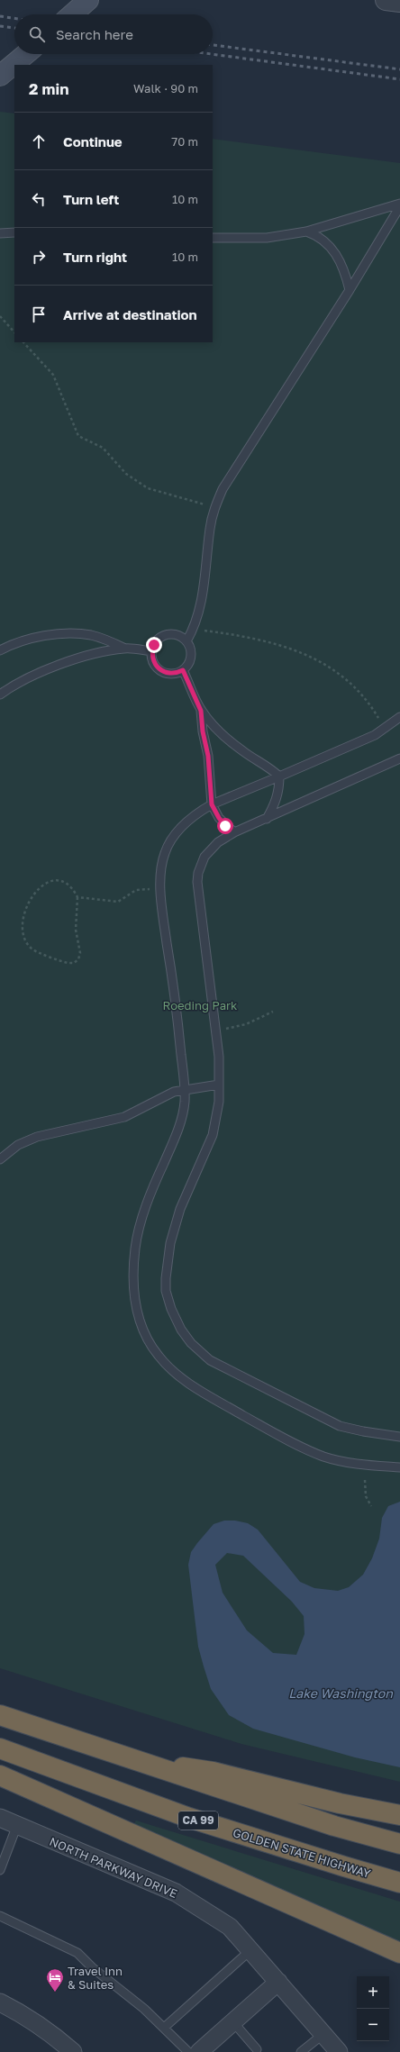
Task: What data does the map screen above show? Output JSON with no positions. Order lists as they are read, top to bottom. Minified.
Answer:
{"streets":{"highway":["CA 99","GOLDEN STATE HIGHWAY"],"street":["NORTH PARKWAY DRIVE"]},"water":["Lake Washington"],"parks":["Roeding Park"],"places":{"hotel":["Travel Inn & Suites"]},"page":{"search":"Search here","heading":["2 min","Walk · 90 m"],"list":[["Continue","70 m"],["Turn left","10 m"],["Turn right","10 m"],"Arrive at destination"],"map_buttons":["+","−"]}}
